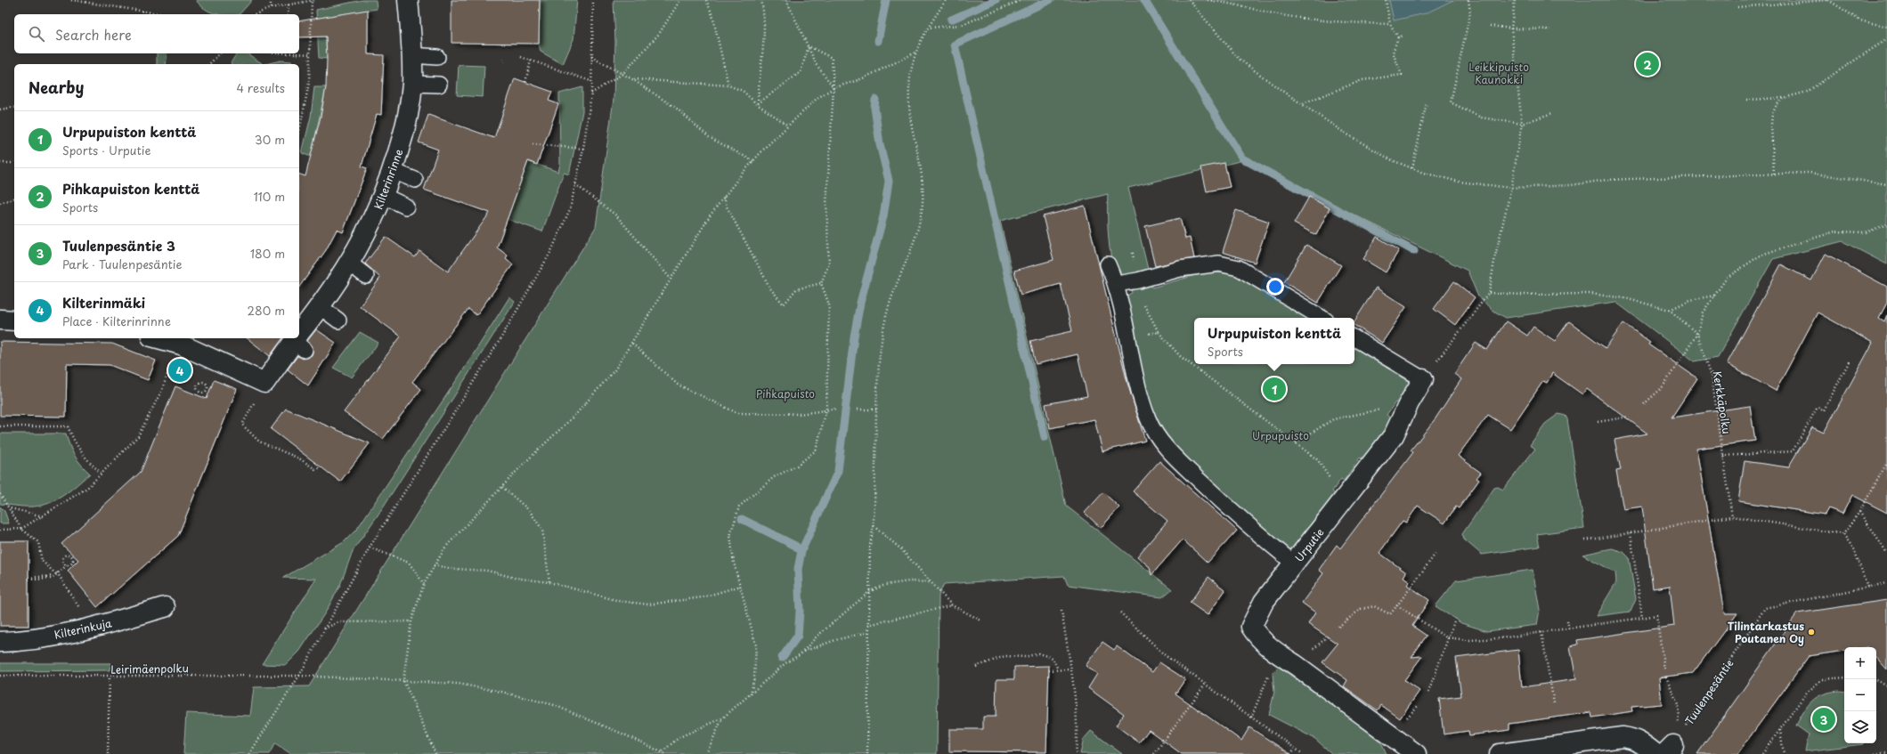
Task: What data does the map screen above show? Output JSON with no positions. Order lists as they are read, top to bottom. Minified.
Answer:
{"streets":{"street":["Kilterinrinne","Urputie","Kilterinkuja"],"path":["Kerkkäpolku","Leirimäenpolku","Tuulenpesäntie"]},"parks":["Leikkipuisto Kaunokki","Pihkapuisto","Urpupuisto"],"places":["Tilintarkastus Poutanen Oy"],"page":{"search":"Search here","pins":["2","4","1","3"],"heading":["Nearby","4 results"],"list":[{"mark":"1","name":"Urpupuiston kenttä","note":"Sports · Urputie","value":"30 m"},{"mark":"2","name":"Pihkapuiston kenttä","note":"Sports","value":"110 m"},{"mark":"3","name":"Tuulenpesäntie 3","note":"Park · Tuulenpesäntie","value":"180 m"},{"mark":"4","name":"Kilterinmäki","note":"Place · Kilterinrinne","value":"280 m"}],"popup":["Urpupuiston kenttä","Sports"],"map_buttons":["+","−"]}}
